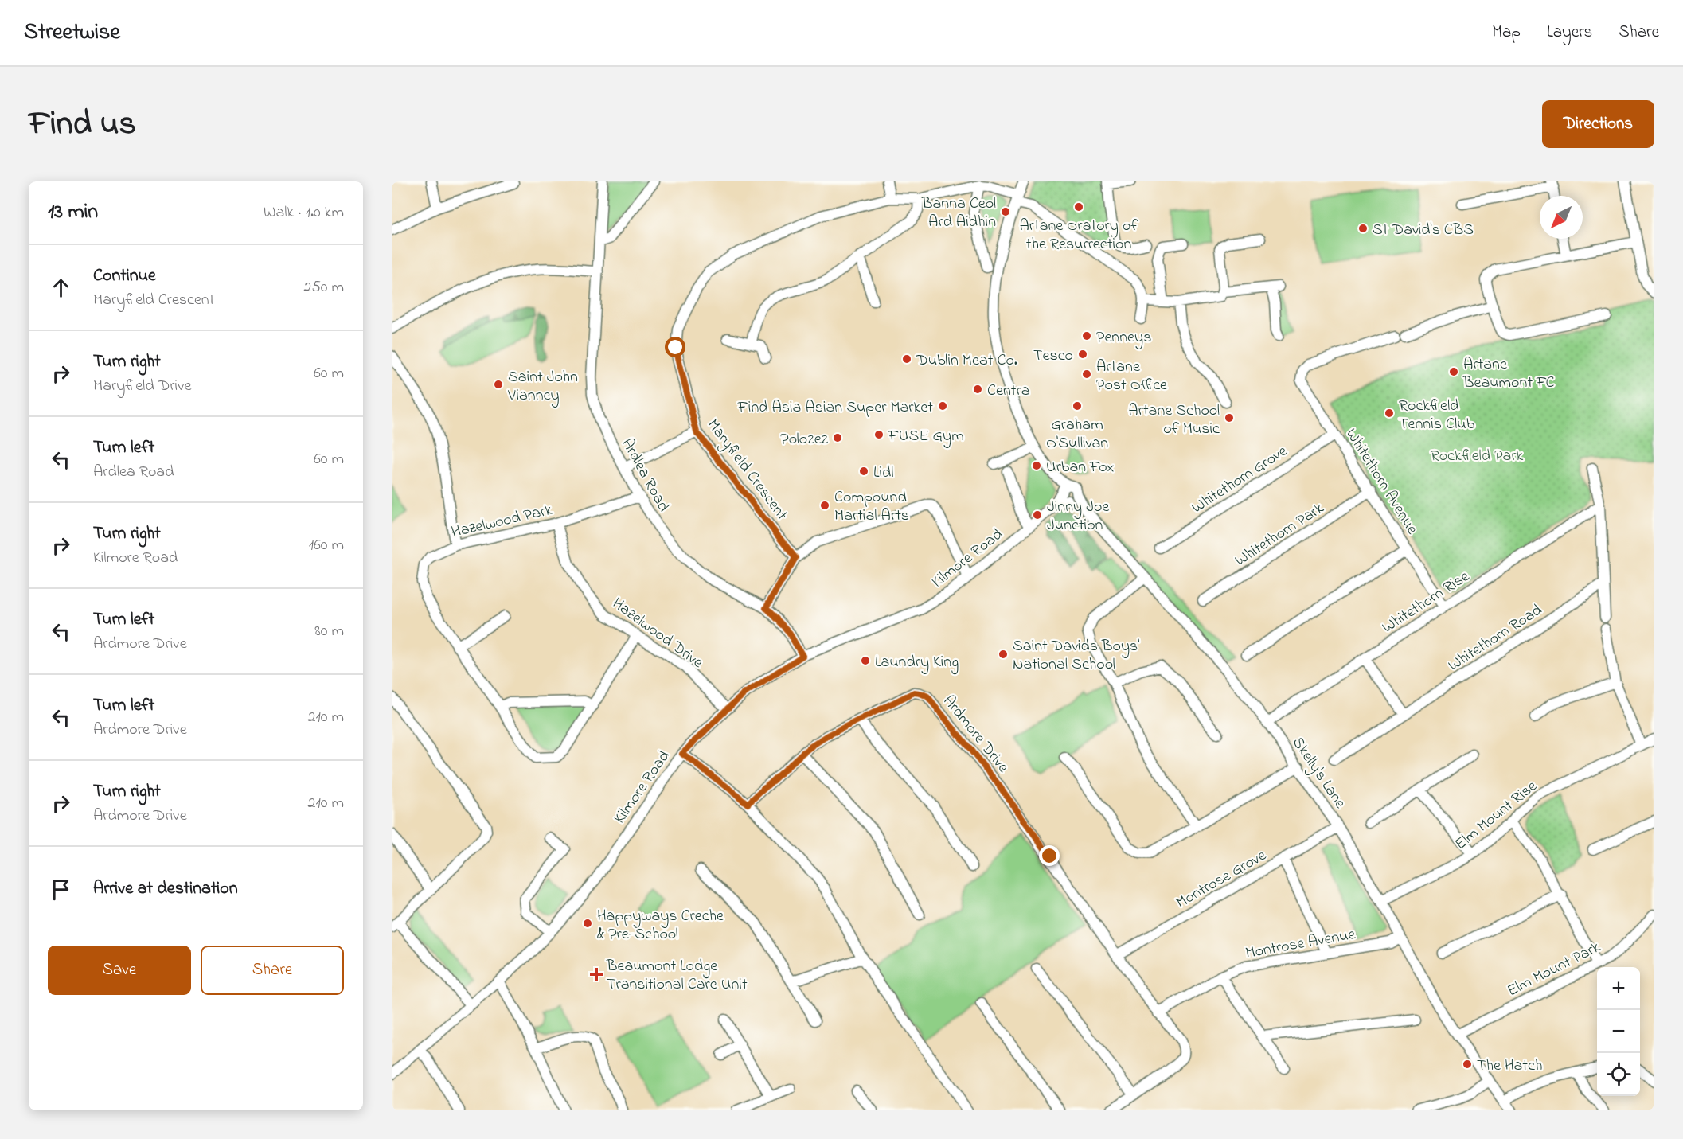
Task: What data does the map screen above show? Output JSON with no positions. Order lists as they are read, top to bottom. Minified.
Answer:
{"streets":{"street":["Maryfield Crescent","Ardlea Road","Whitethorn Grove","Whitethorn Avenue","Hazelwood Park","Whitethorn Park","Kilmore Road","Whitethorn Rise","Hazelwood Drive","Whitethorn Road","Ardmore Drive","Skelly's Lane","Elm Mount Rise","Montrose Grove","Montrose Avenue","Elm Mount Park"]},"crossings":[["Ardlea Road","Hazelwood Park"],["Ardlea Road","Kilmore Road"],["Whitethorn Grove","Whitethorn Avenue"],["Whitethorn Avenue","Whitethorn Park"],["Whitethorn Avenue","Whitethorn Rise"],["Hazelwood Park","Hazelwood Drive"],["Kilmore Road","Hazelwood Drive"],["Kilmore Road","Skelly's Lane"],["Whitethorn Rise","Skelly's Lane"],["Ardmore Drive","Montrose Grove"],["Ardmore Drive","Montrose Avenue"],["Skelly's Lane","Elm Mount Rise"],["Skelly's Lane","Montrose Grove"],["Skelly's Lane","Montrose Avenue"],["Skelly's Lane","Elm Mount Park"]],"parks":["Rockfield Park"],"places":{"other":["Artane Oratory of the Resurrection","Banna Ceol Ard Aidhin","St David's CBS","Penneys","Tesco","Dublin Meat Co.","Artane Beaumont FC","Artane Post Office","Saint John Vianney","Centra","Find Asia Asian Super Market","Graham O'Sullivan","Rockfield Tennis Club","Artane School of Music","FUSE Gym","Polozez","Urban Fox","Lidl","Compound Martial Arts","Jinny Joe Junction","Saint Davids Boys' National School","Laundry King","Happyways Creche & Pre-School","The Hatch"],"health":["Beaumont Lodge Transitional Care Unit"]},"north":"bottom left","page":{"header":"Streetwise","nav":["Map","Layers","Share"],"title":"Find us","buttons":["Directions",["Save","Share"]],"heading":["13 min","Walk · 1.0 km"],"list":[["Continue","Maryfield Crescent","250 m"],["Turn right","Maryfield Drive","60 m"],["Turn left","Ardlea Road","60 m"],["Turn right","Kilmore Road","160 m"],["Turn left","Ardmore Drive","80 m"],["Turn left","Ardmore Drive","210 m"],["Turn right","Ardmore Drive","210 m"],"Arrive at destination"],"map_buttons":["+","−"]}}
